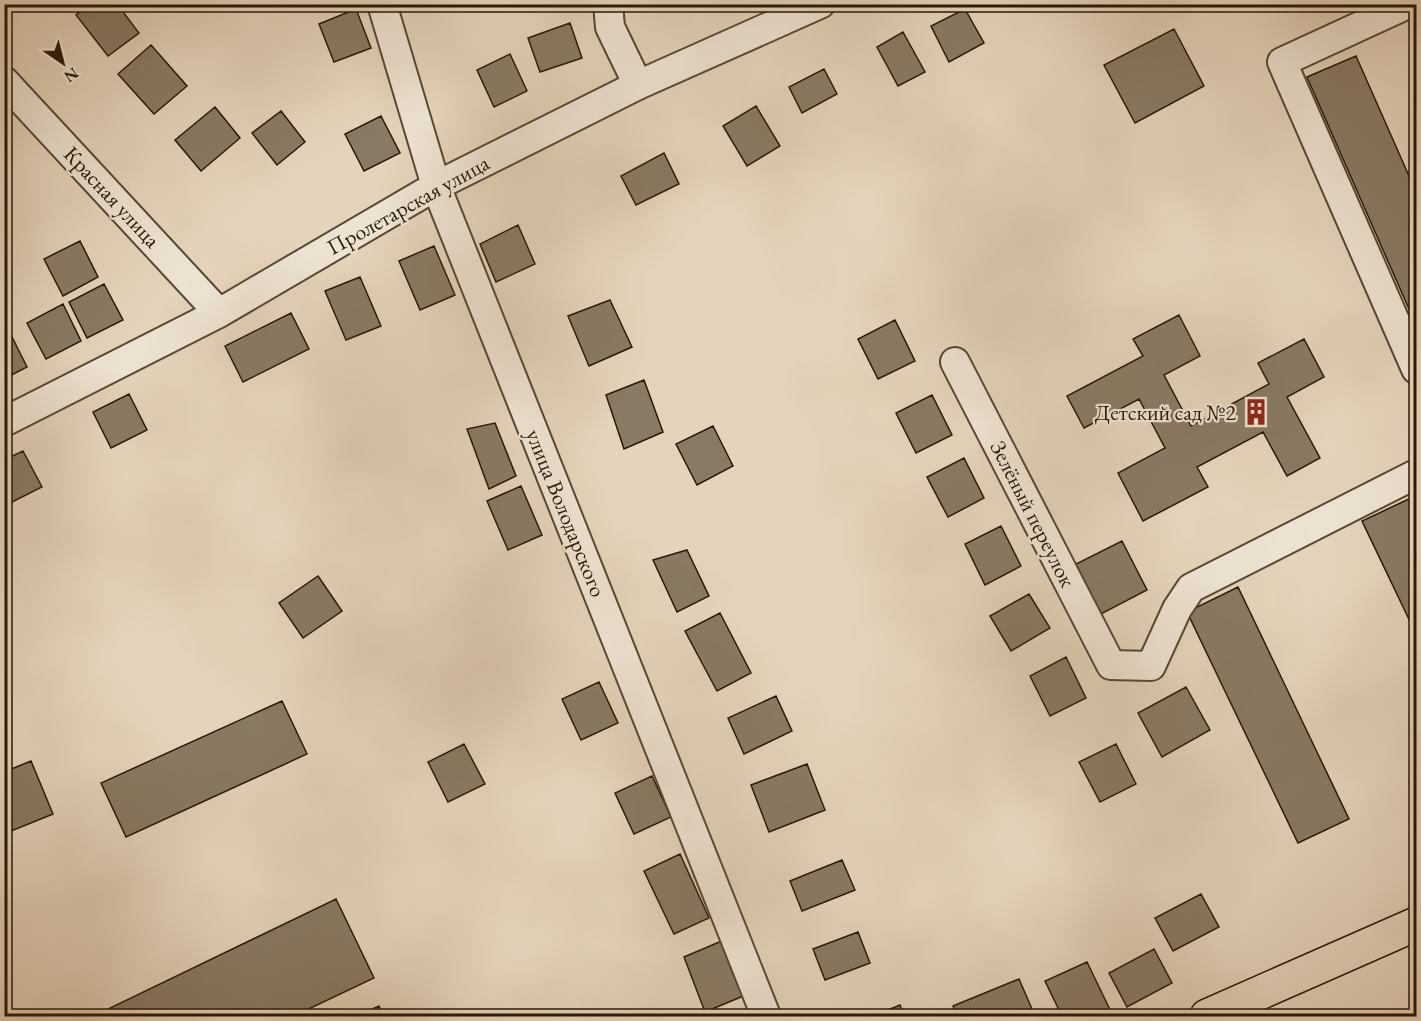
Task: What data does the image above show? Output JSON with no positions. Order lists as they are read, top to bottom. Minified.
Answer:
{"streets":{"street":["Красная улица","Пролетарская улица","улица Володарского","Зелёный переулок"]},"crossings":[["Красная улица","Пролетарская улица"],["Пролетарская улица","улица Володарского"]],"places":{"building":["Детский сад №2"]},"north":"bottom right"}
